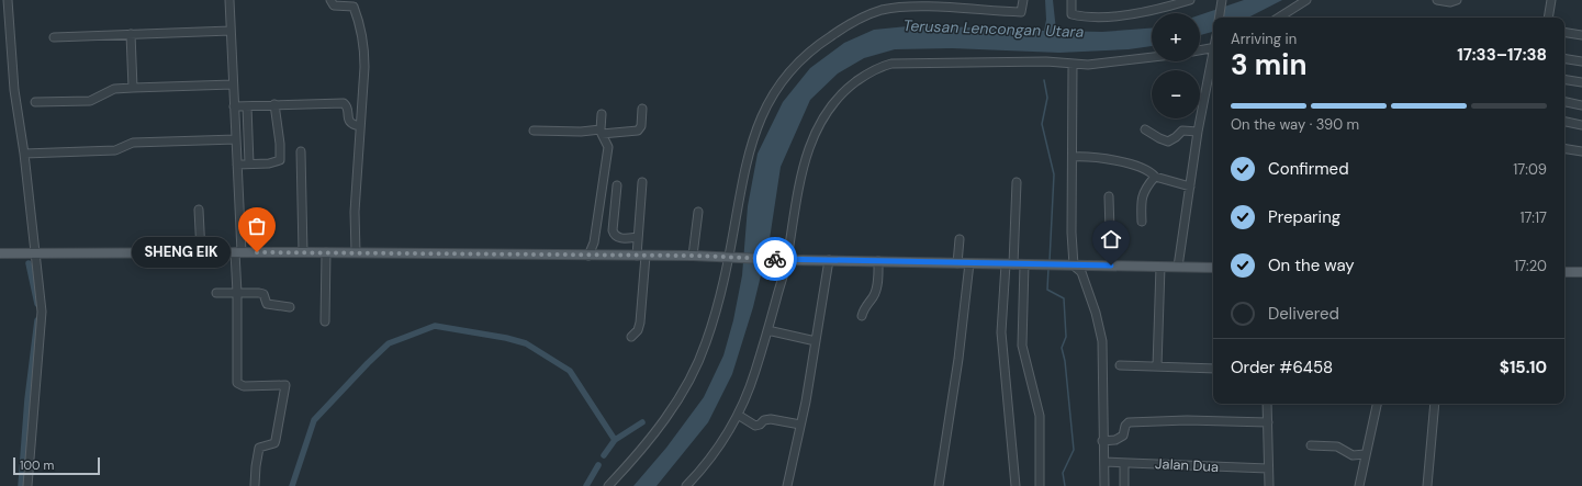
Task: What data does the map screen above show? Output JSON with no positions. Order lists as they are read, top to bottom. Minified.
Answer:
{"streets":{"street":["Jalan Dua"]},"water":["Terusan Lencongan Utara"],"places":["SHENG EIK"],"scale_bar":"100 m","page":{"map_buttons":["+","−"],"heading":["3 min","Arriving in","17:33–17:38"],"panel":["Order #6458","$15.10"],"bar":"On the way · 390 m","list":[["Confirmed","17:09"],["Preparing","17:17"],["On the way","17:20"],"Delivered"],"bubble":"SHENG EIK","scale":"100 m"}}
